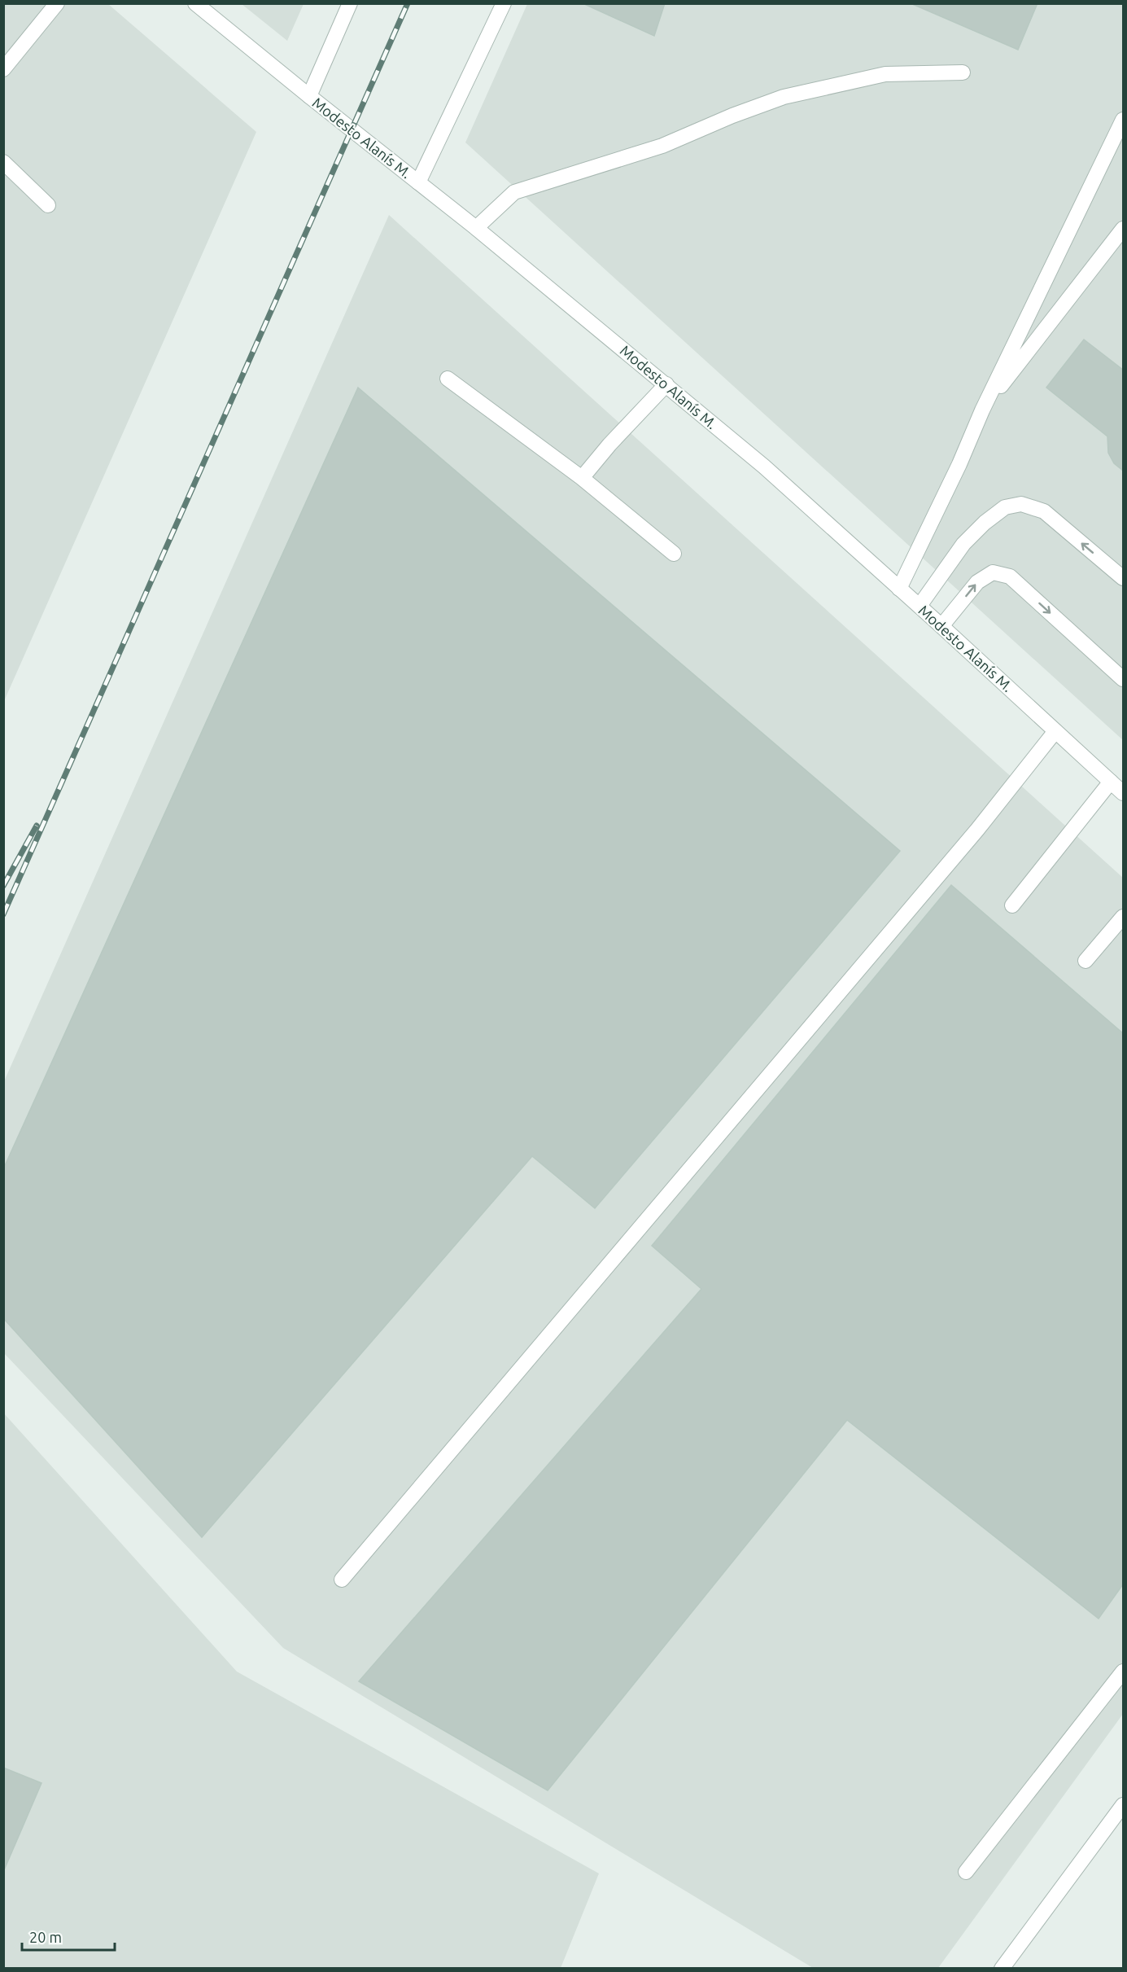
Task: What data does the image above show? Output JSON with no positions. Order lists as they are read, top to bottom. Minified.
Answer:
{"streets":{"street":["Modesto Alanís M."]},"scale_bar":"20 m"}
